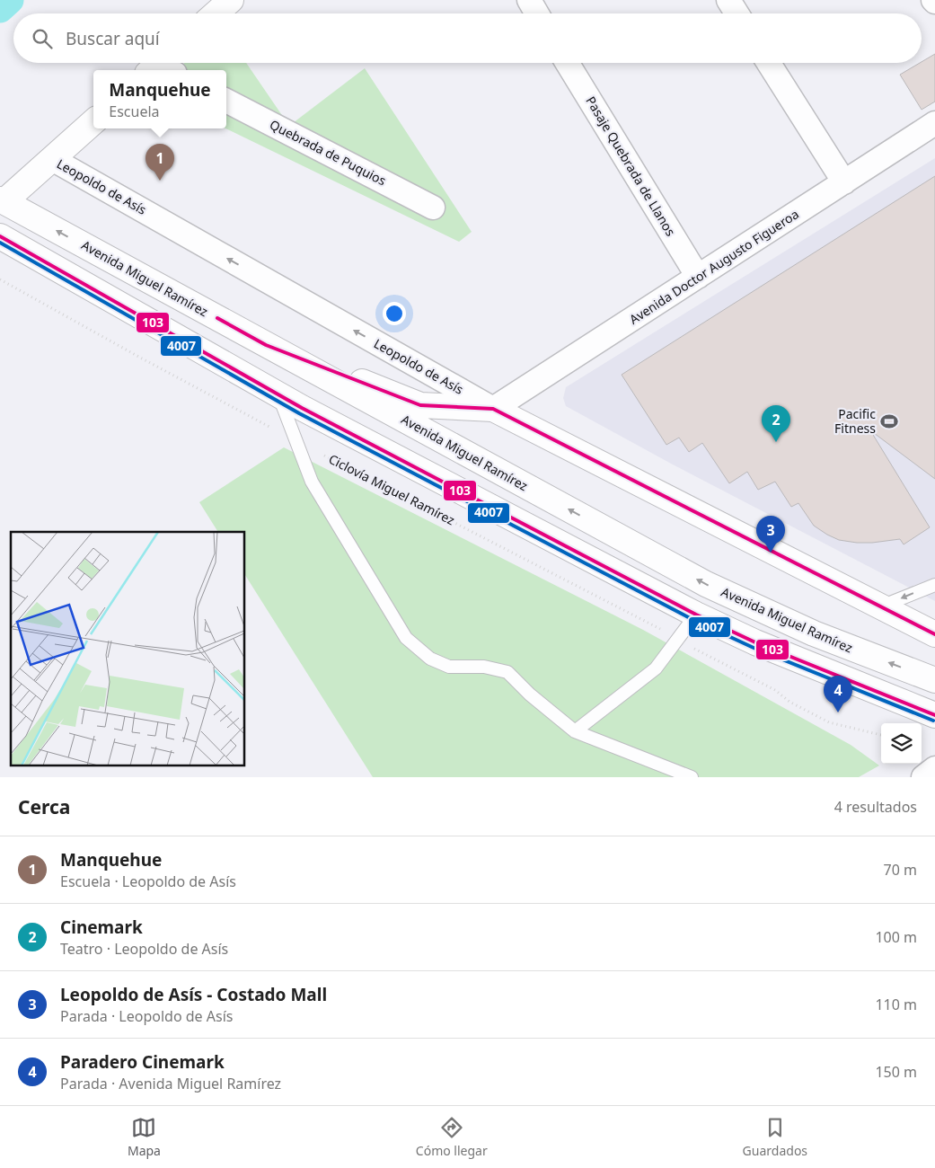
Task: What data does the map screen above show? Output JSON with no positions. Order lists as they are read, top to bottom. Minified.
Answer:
{"streets":{"main road":["Leopoldo de Asís","Avenida Miguel Ramírez"],"street":["Quebrada de Puquios","Pasaje Quebrada de Llanos","Avenida Doctor Augusto Figueroa"],"path":["Ciclovía Miguel Ramírez"]},"crossings":[["Pasaje Quebrada de Llanos","Avenida Doctor Augusto Figueroa"],["Leopoldo de Asís","Avenida Doctor Augusto Figueroa"]],"one_way":["Leopoldo de Asís"],"places":{"sports":["Pacific Fitness"]},"lines":["transit line 103","transit line 4007"],"page":{"search":"Buscar aquí","popup":["Manquehue","Escuela"],"pins":["1","2","3","4"],"heading":["Cerca","4 resultados"],"list":[{"mark":"1","name":"Manquehue","note":"Escuela · Leopoldo de Asís","value":"70 m"},{"mark":"2","name":"Cinemark","note":"Teatro · Leopoldo de Asís","value":"100 m"},{"mark":"3","name":"Leopoldo de Asís - Costado Mall","note":"Parada · Leopoldo de Asís","value":"110 m"},{"mark":"4","name":"Paradero Cinemark","note":"Parada · Avenida Miguel Ramírez","value":"150 m"}],"nav":["Mapa","Cómo llegar","Guardados"]}}
